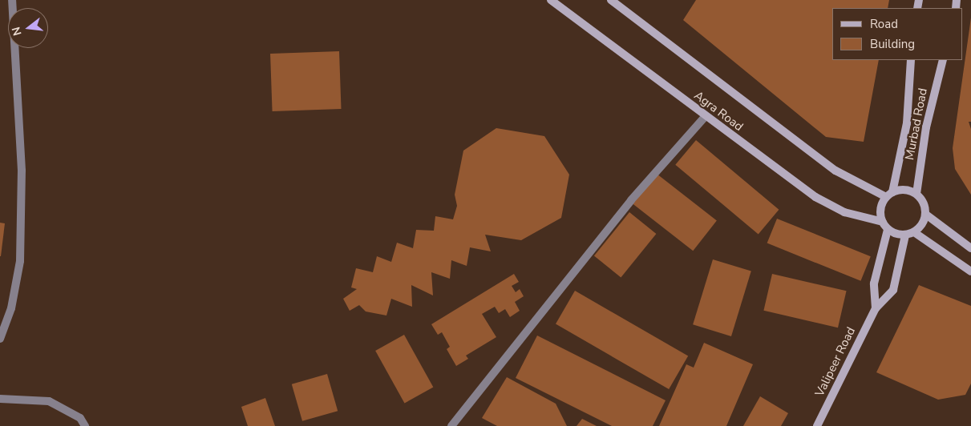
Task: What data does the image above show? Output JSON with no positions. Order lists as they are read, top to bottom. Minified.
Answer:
{"streets":{"main road":["Agra Road","Murbad Road","Valipeer Road"]},"crossings":[["Agra Road","Murbad Road"],["Agra Road","Valipeer Road"],["Murbad Road","Valipeer Road"]],"legend":["Road","Building"],"north":"left"}
